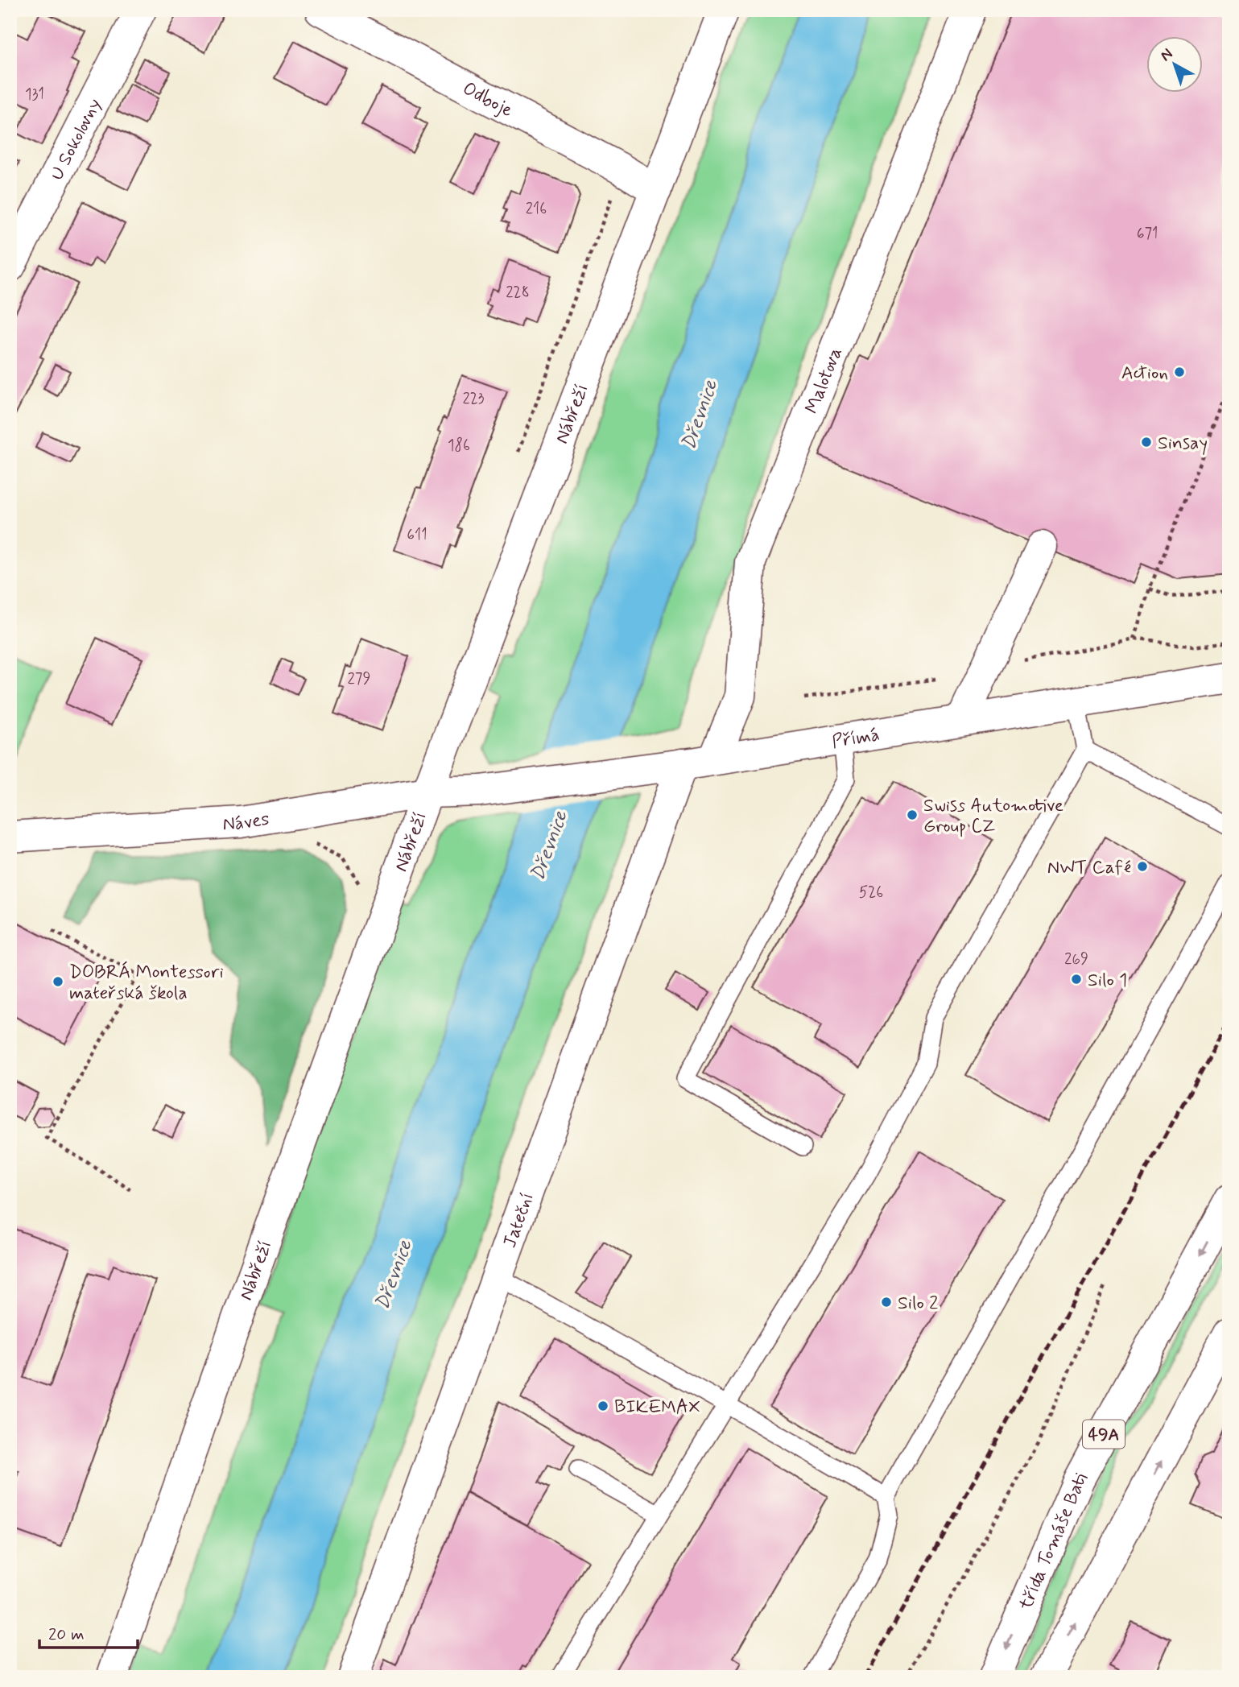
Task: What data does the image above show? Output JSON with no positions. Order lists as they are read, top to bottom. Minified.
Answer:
{"streets":{"street":["Odboje","U Sokolovny","Malotova","Nábřeží","Přímá","Náves","Jateční","49A","třída Tomáše Bati"]},"crossings":[["Odboje","Nábřeží"],["Malotova","Přímá"],["Nábřeží","Náves"],["Přímá","Náves"],["Přímá","Jateční"]],"water":["Dřevnice"],"places":["Action","Sinsay","Swiss Automotive Group CZ","NWT Café","Silo 1","DOBRÁ Montessori mateřská škola","Silo 2","BIKEMAX"],"house_numbers":["131","216","671","228","223","186","611","279","526","269"],"scale_bar":"20 m","north":"top left"}
